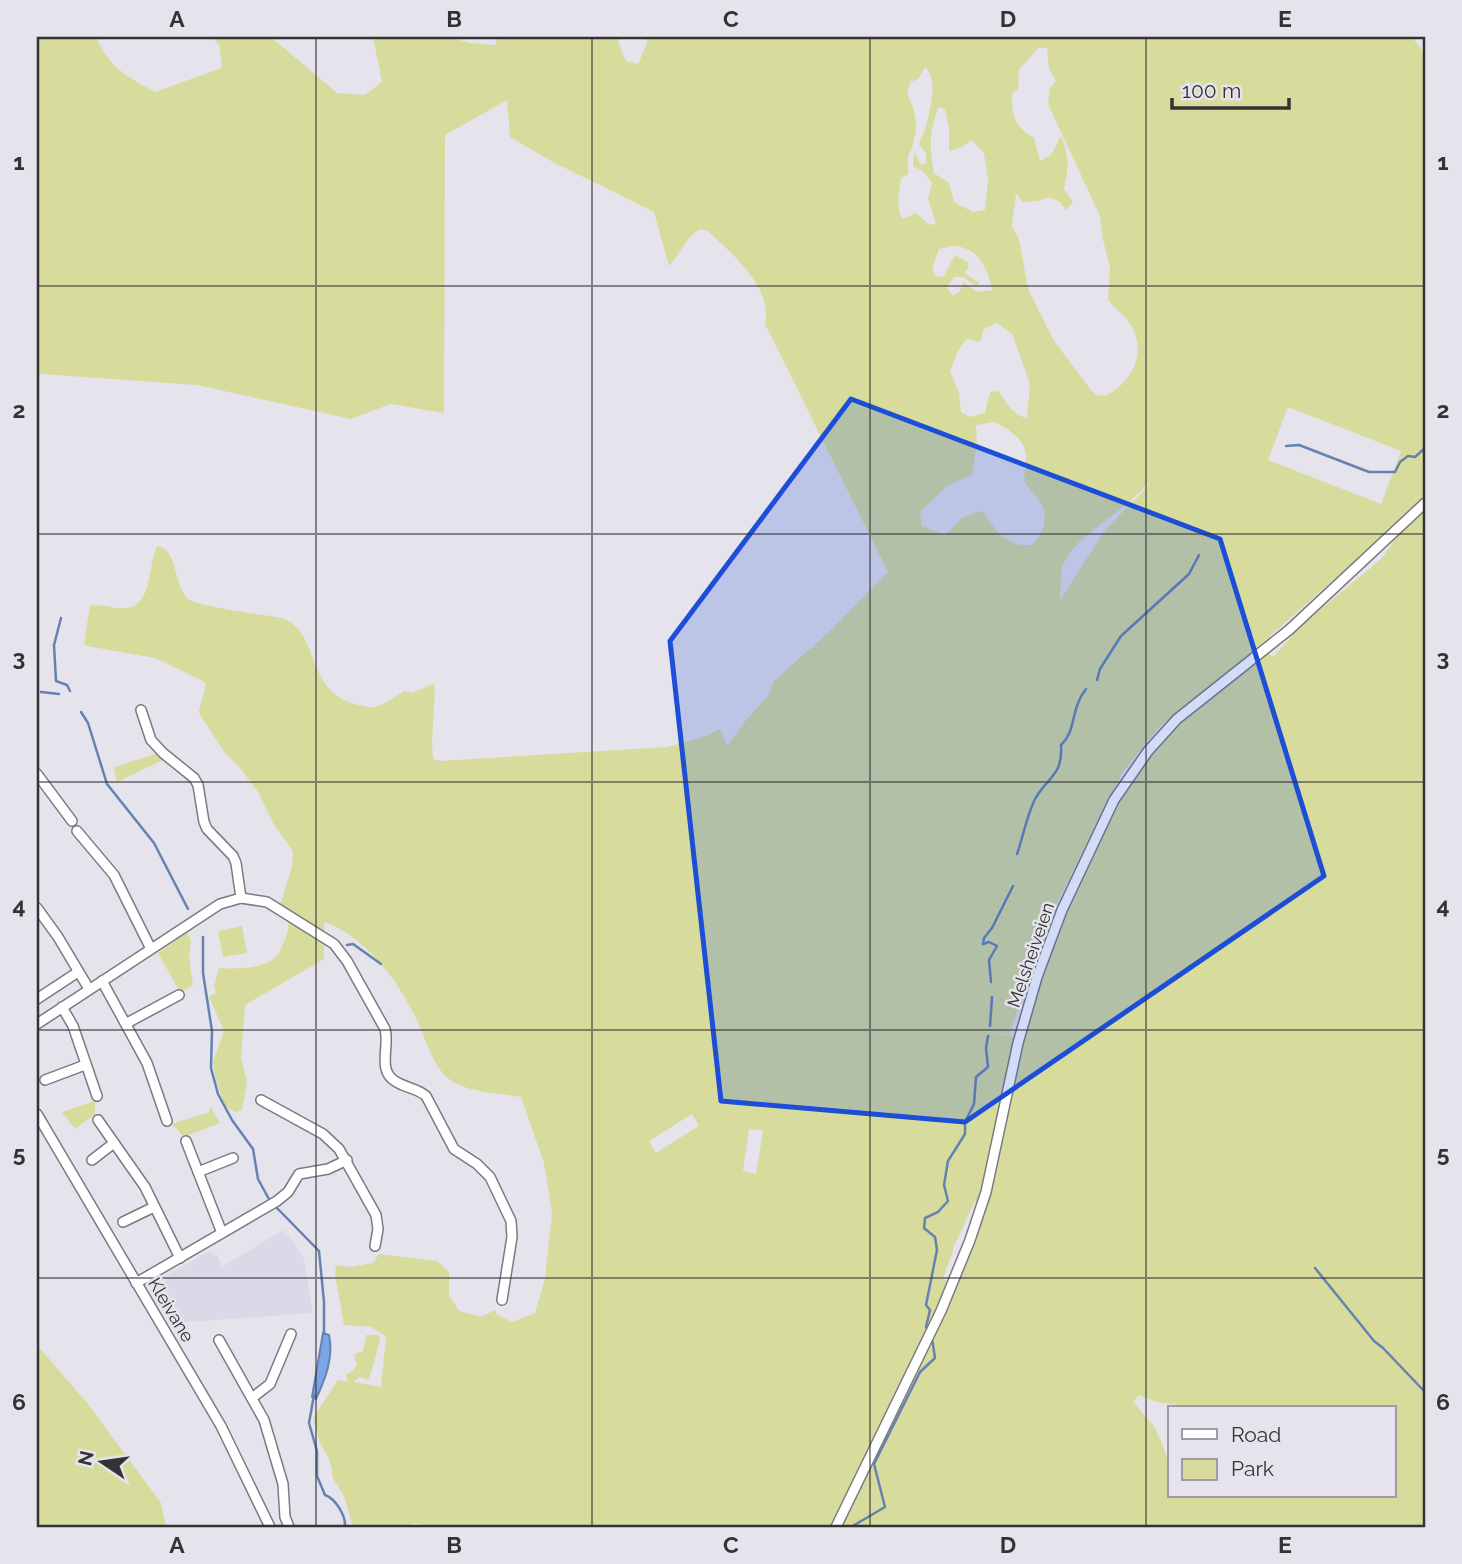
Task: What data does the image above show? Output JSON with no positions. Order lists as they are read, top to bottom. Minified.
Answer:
{"streets":{"street":["Melsheiveien","Kleivane"]},"legend":["Road","Park"],"scale_bar":"100 m","north":"left","grid":{"columns":["A","B","C","D","E"],"rows":["1","2","3","4","5","6"]}}
